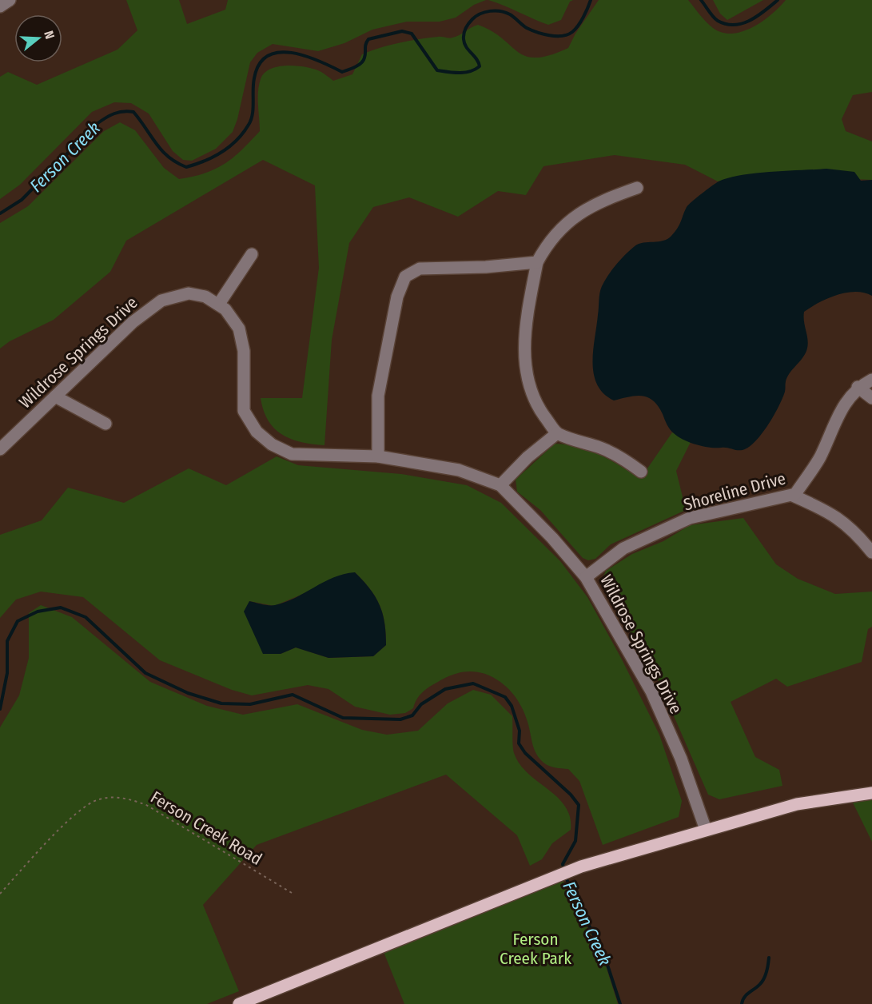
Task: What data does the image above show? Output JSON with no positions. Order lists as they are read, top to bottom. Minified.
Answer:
{"streets":{"street":["Wildrose Springs Drive","Shoreline Drive"],"path":["Ferson Creek Road"]},"crossings":[["Wildrose Springs Drive","Shoreline Drive"]],"water":["Ferson Creek"],"parks":["Ferson Creek Park"],"north":"right"}
